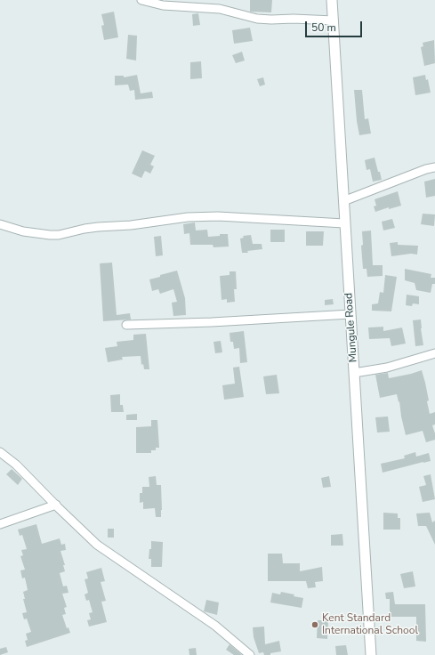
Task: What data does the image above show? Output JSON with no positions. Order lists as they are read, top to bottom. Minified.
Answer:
{"streets":{"street":["Mungule Road"]},"places":["Kent Standard International School"],"scale_bar":"50 m"}
